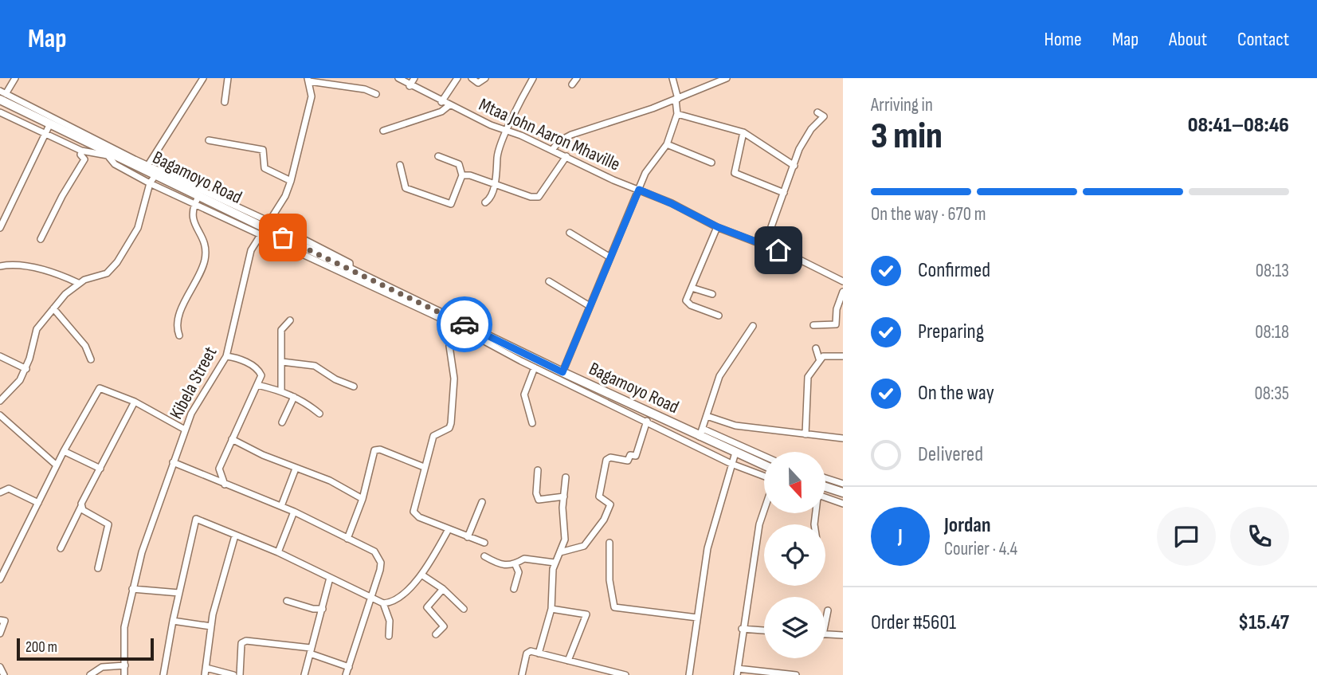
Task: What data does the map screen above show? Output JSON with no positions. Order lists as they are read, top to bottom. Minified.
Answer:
{"streets":{"highway":["Bagamoyo Road"],"street":["Mtaa John Aaron Mhaville","Kibela Street"]},"crossings":[["Bagamoyo Road","Kibela Street"]],"scale_bar":"200 m","north":"bottom","page":{"header":"Map","nav":["Home","Map","About","Contact"],"heading":["3 min","Arriving in","08:41–08:46"],"panel":["Jordan","Courier · 4.4","Order #5601","$15.47"],"bar":"On the way · 670 m","list":[["Confirmed","08:13"],["Preparing","08:18"],["On the way","08:35"],"Delivered"],"round":"J","scale":"200 m"}}
